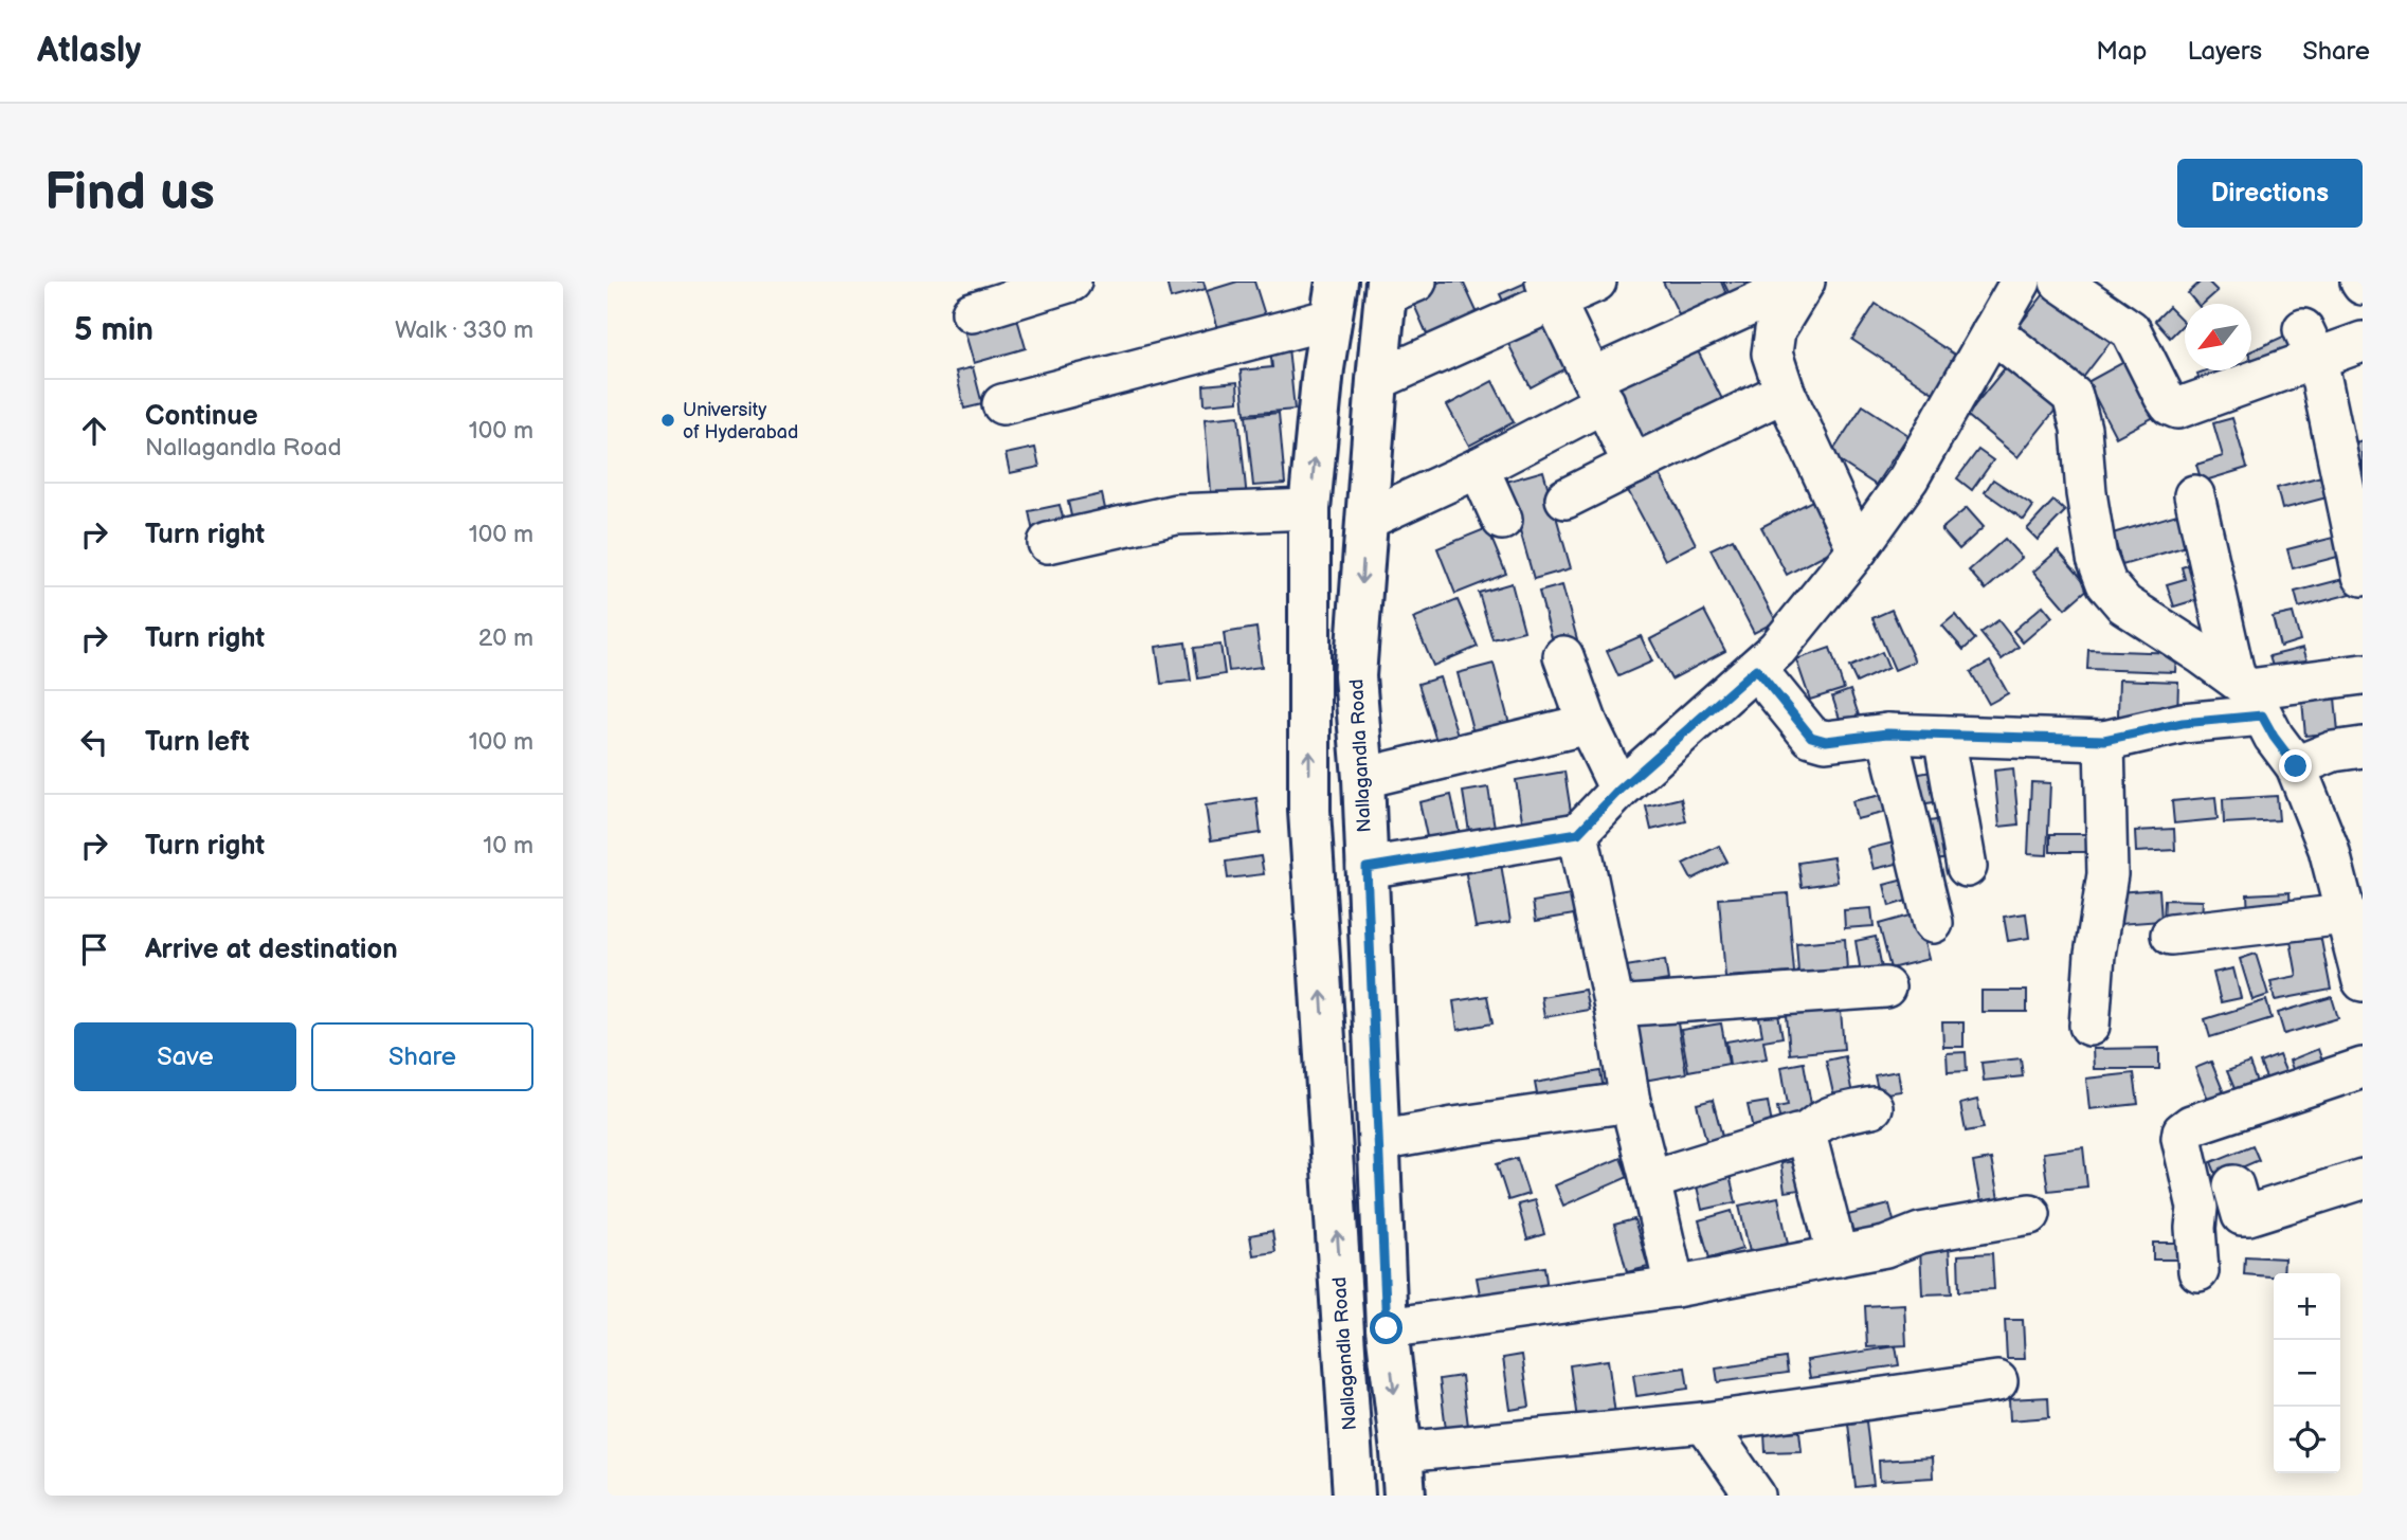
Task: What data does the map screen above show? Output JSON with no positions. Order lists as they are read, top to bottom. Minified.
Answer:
{"streets":{"main road":["Nallagandla Road"]},"places":["University of Hyderabad"],"north":"bottom left","page":{"header":"Atlasly","nav":["Map","Layers","Share"],"buttons":["Directions",["Save","Share"]],"title":"Find us","heading":["5 min","Walk · 330 m"],"list":[["Continue","Nallagandla Road","100 m"],["Turn right","100 m"],["Turn right","20 m"],["Turn left","100 m"],["Turn right","10 m"],"Arrive at destination"],"map_buttons":["+","−"]}}
